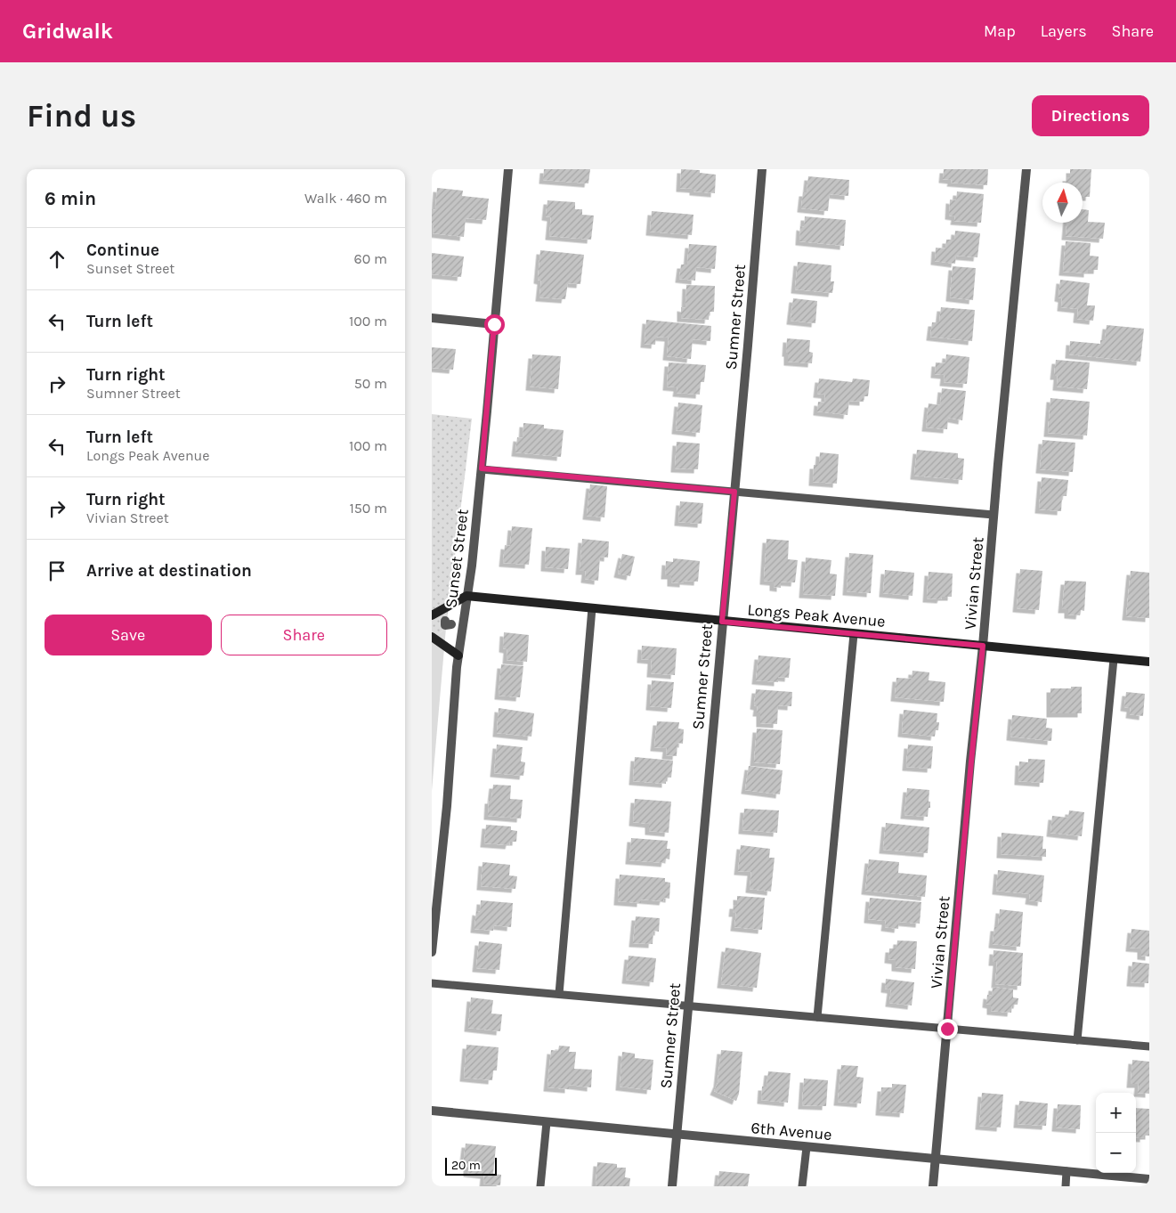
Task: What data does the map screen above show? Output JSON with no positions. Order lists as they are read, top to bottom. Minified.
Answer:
{"streets":{"street":["Sumner Street","Sunset Street","Vivian Street","Longs Peak Avenue","6th Avenue"]},"crossings":[["Sumner Street","Longs Peak Avenue"],["Sumner Street","6th Avenue"],["Sunset Street","Longs Peak Avenue"],["Vivian Street","Longs Peak Avenue"],["Vivian Street","6th Avenue"]],"scale_bar":"20 m","north":"top","page":{"header":"Gridwalk","nav":["Map","Layers","Share"],"buttons":["Directions",["Save","Share"]],"title":"Find us","heading":["6 min","Walk · 460 m"],"list":[["Continue","Sunset Street","60 m"],["Turn left","100 m"],["Turn right","Sumner Street","50 m"],["Turn left","Longs Peak Avenue","100 m"],["Turn right","Vivian Street","150 m"],"Arrive at destination"],"map_buttons":["+","−"],"scale":"20 m"}}
